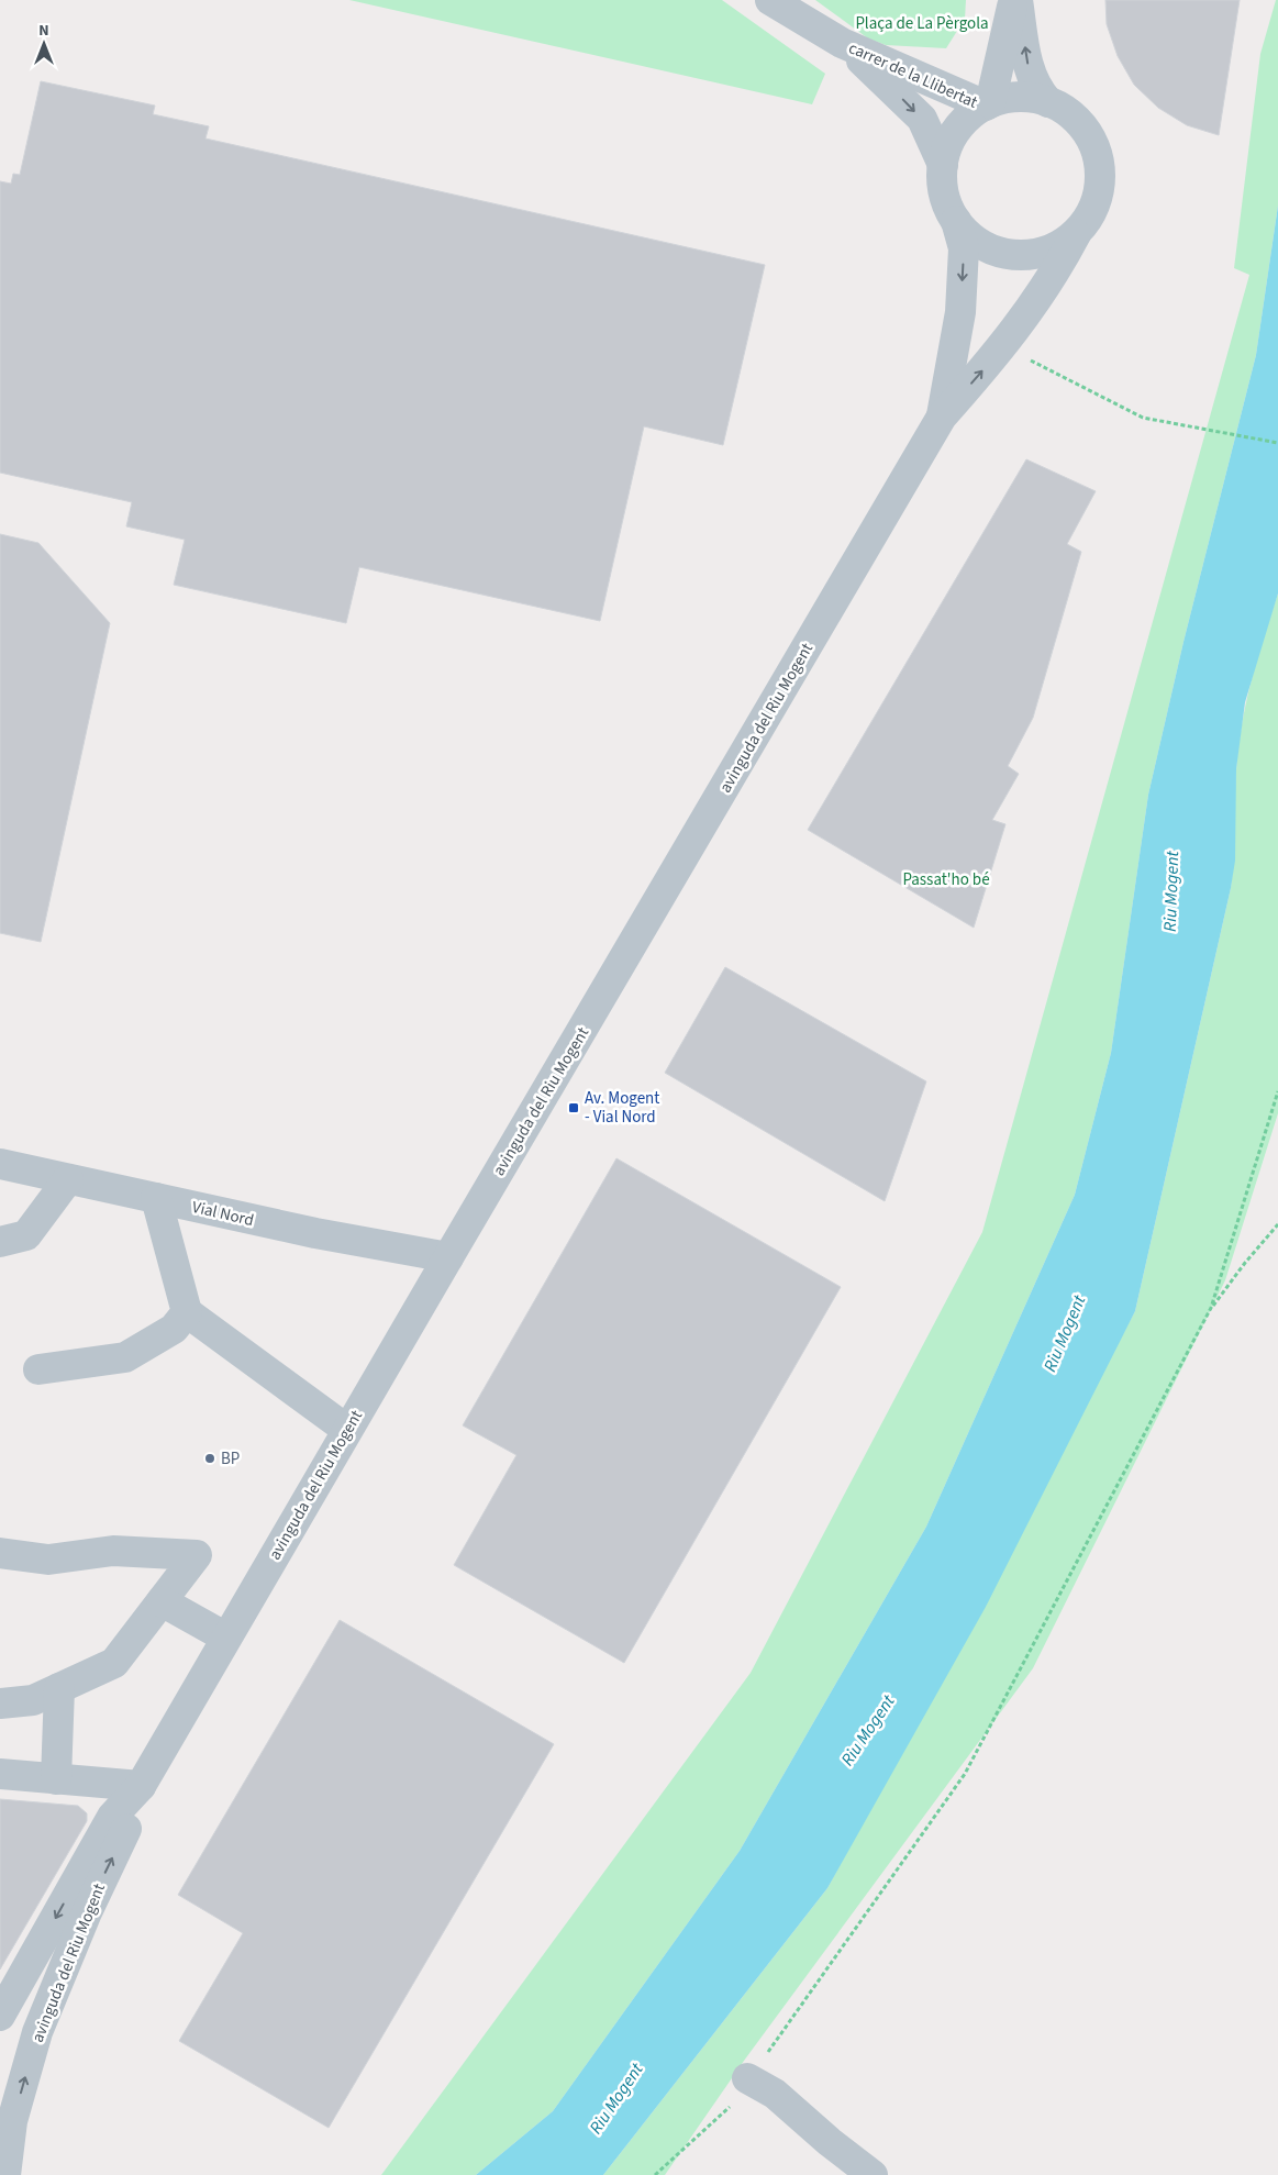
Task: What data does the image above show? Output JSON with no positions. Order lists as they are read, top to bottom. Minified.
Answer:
{"streets":{"street":["carrer de la Llibertat","avinguda del Riu Mogent","Vial Nord"]},"crossings":[["carrer de la Llibertat","avinguda del Riu Mogent"],["avinguda del Riu Mogent","Vial Nord"]],"water":["Riu Mogent"],"parks":["Plaça de La Pèrgola","Passat'ho bé"],"places":{"transit":["Av. Mogent - Vial Nord"],"other":["BP"]},"north":"top"}
